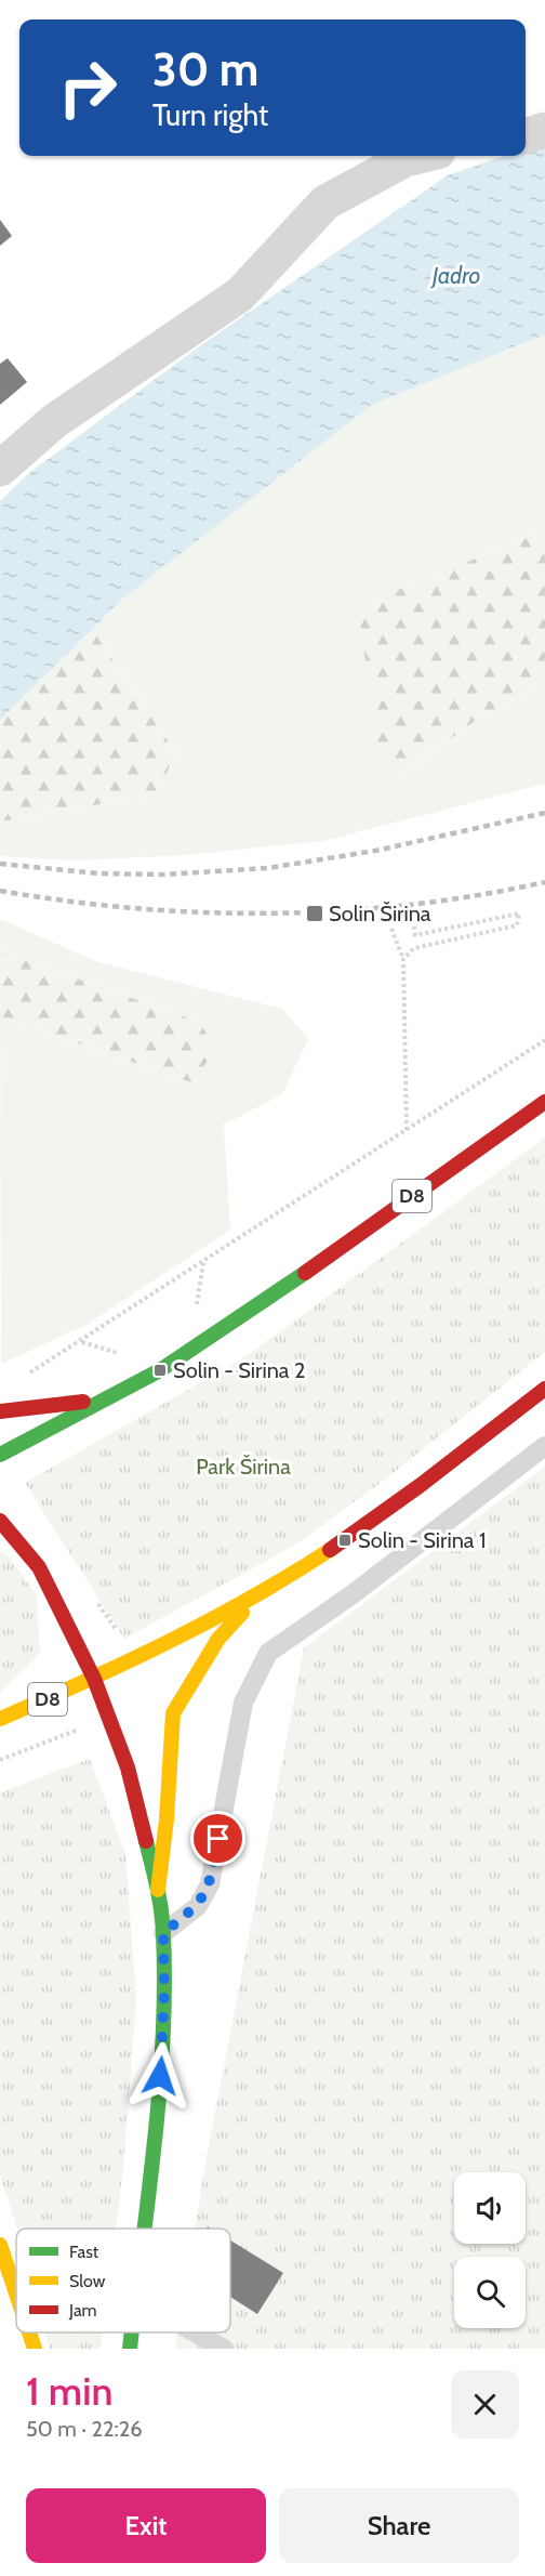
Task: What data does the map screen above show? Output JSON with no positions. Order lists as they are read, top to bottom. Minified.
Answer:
{"streets":{"main road":["D8"]},"water":["Jadro"],"parks":["Park Širina"],"places":{"transit":["Solin Širina","Solin - Sirina 2","Solin - Sirina 1"]},"legend":["Fast","Slow","Jam"],"page":{"turn":["30 m","Turn right"],"heading":["1 min","50 m · 22:26"],"buttons":["Exit","Share"]}}
